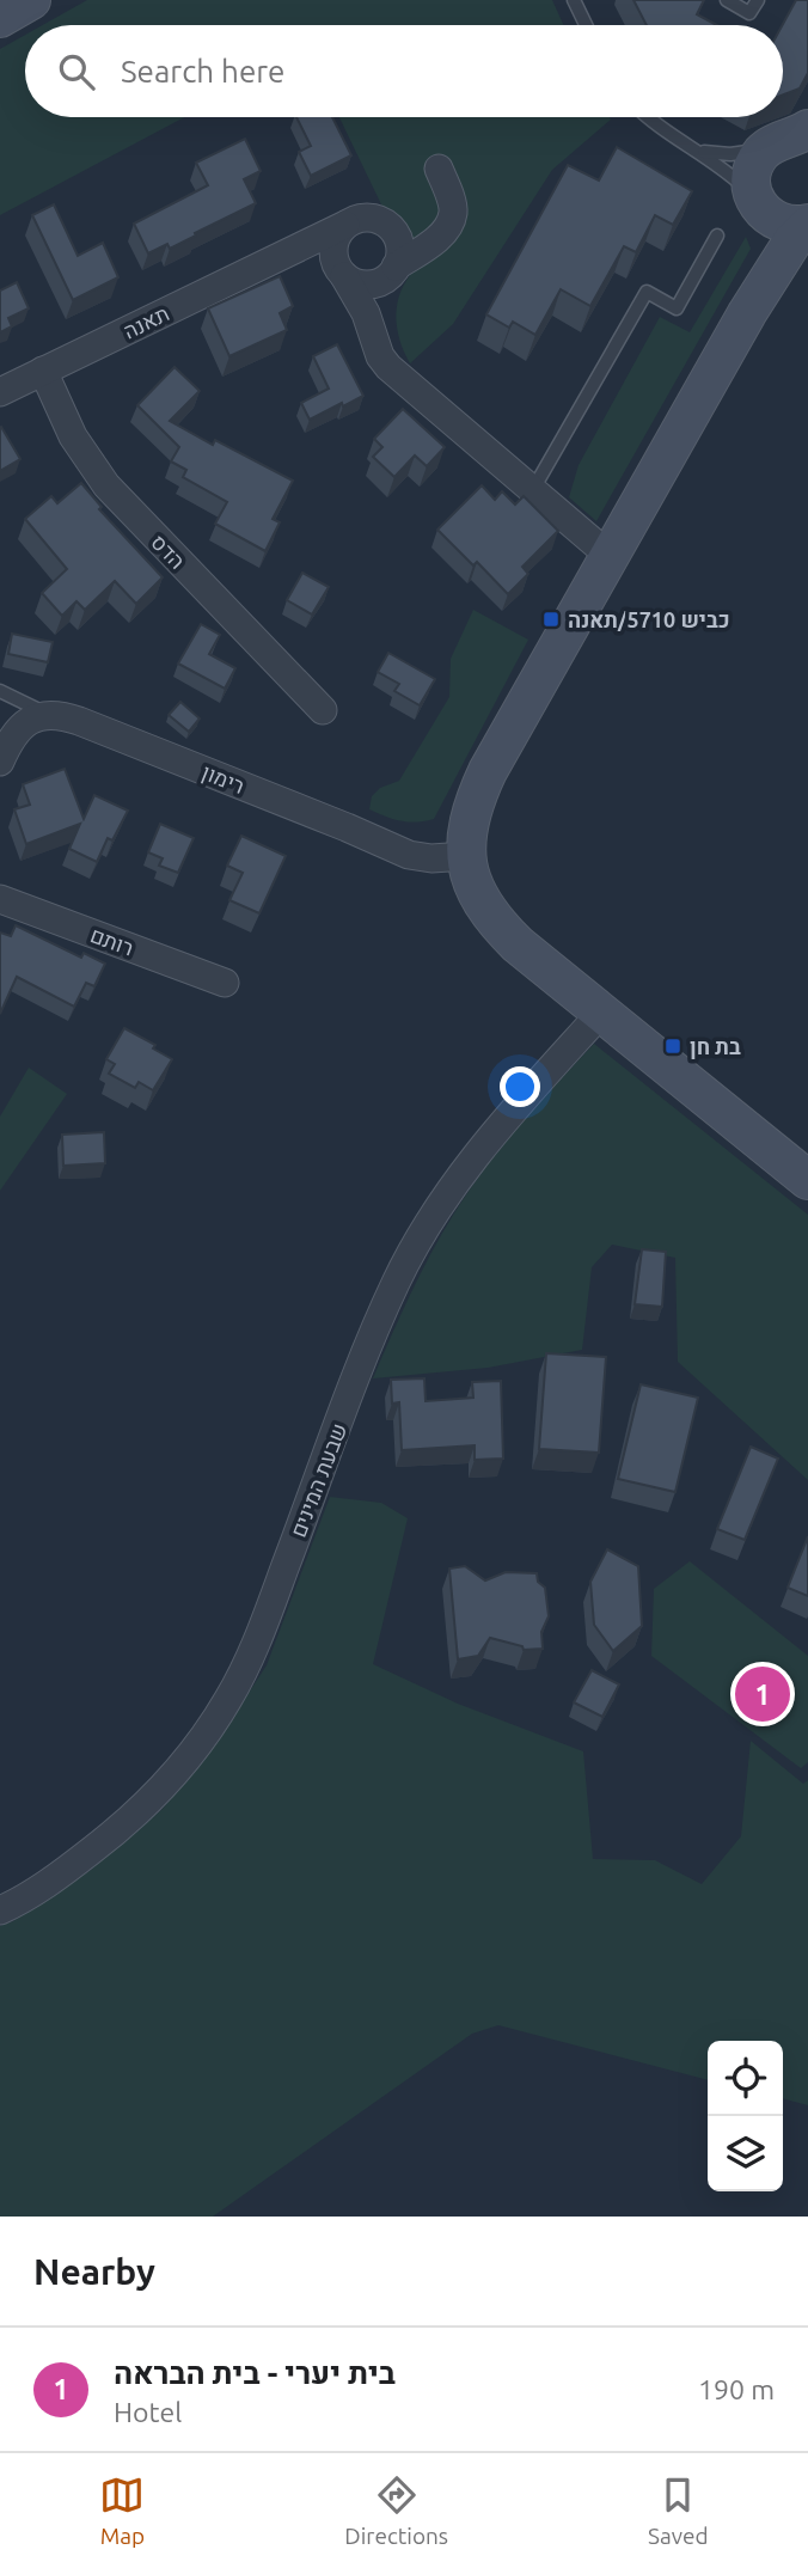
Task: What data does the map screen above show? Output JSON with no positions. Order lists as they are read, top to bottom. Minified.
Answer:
{"streets":{"street":["תאנה","הדס","רימון","רותם","שבעת המינים"]},"crossings":[["תאנה","הדס"]],"places":{"transit":["כביש 5710/תאנה","בת חן"]},"page":{"search":"Search here","pins":"1","heading":"Nearby","list":[{"mark":"1","name":"בית יערי - בית הבראה","note":"Hotel","value":"190 m"}],"nav":["Map","Directions","Saved"]}}
